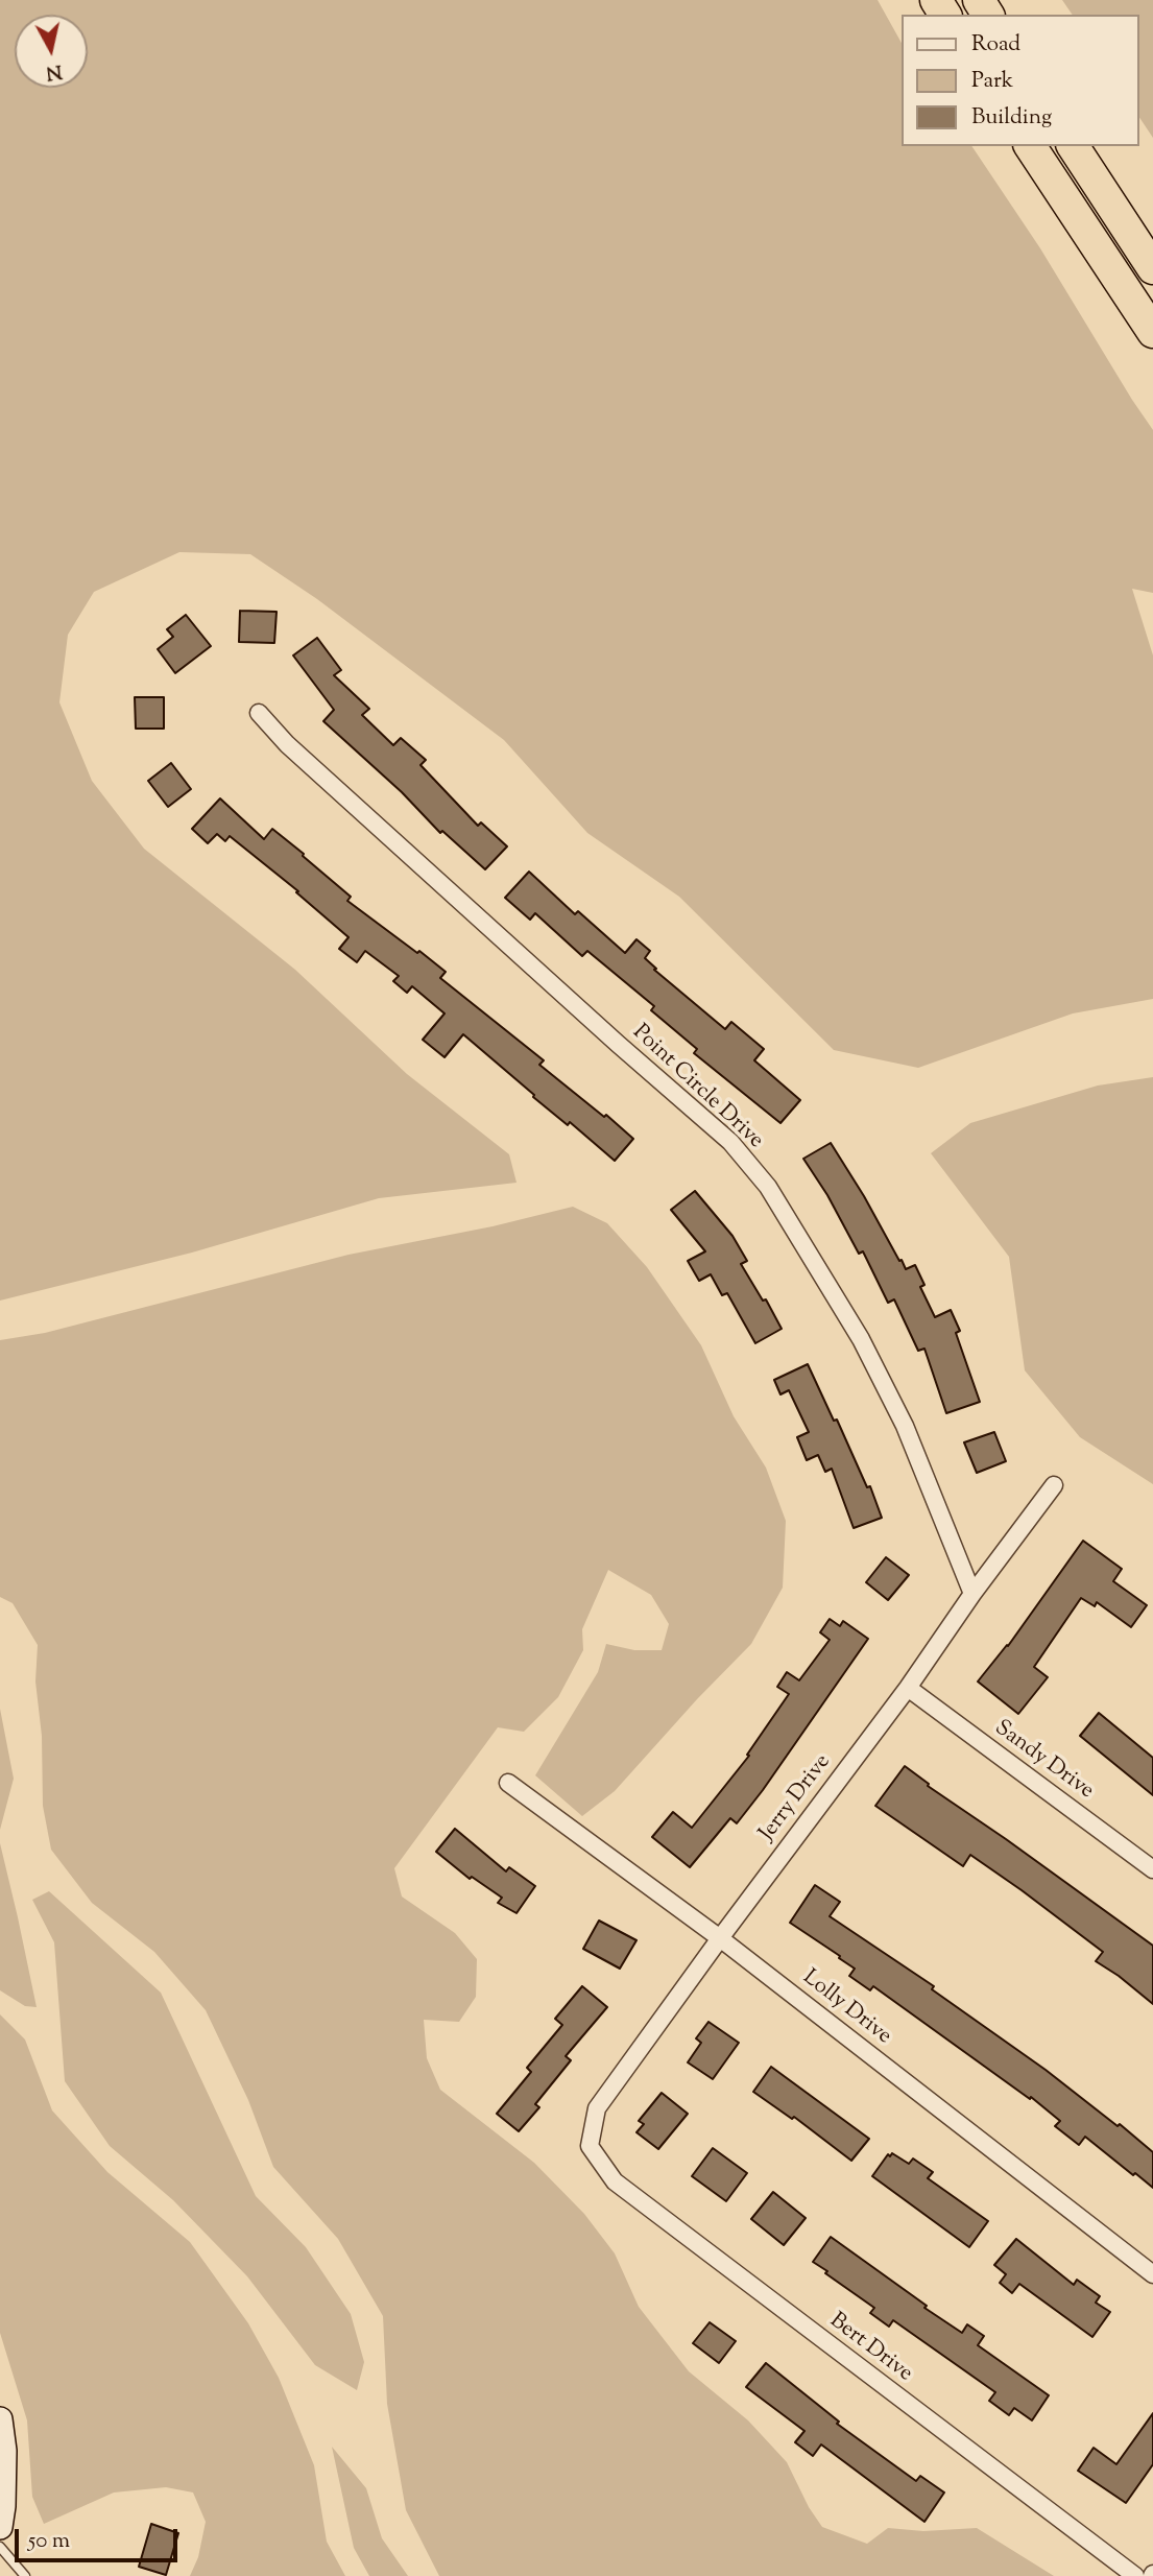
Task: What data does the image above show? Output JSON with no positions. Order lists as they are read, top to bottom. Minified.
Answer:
{"streets":{"street":["Point Circle Drive","Sandy Drive","Jerry Drive","Lolly Drive","Bert Drive"]},"crossings":[["Point Circle Drive","Jerry Drive"],["Sandy Drive","Jerry Drive"],["Jerry Drive","Lolly Drive"],["Jerry Drive","Bert Drive"]],"legend":["Road","Park","Building"],"scale_bar":"50 m","north":"bottom"}
